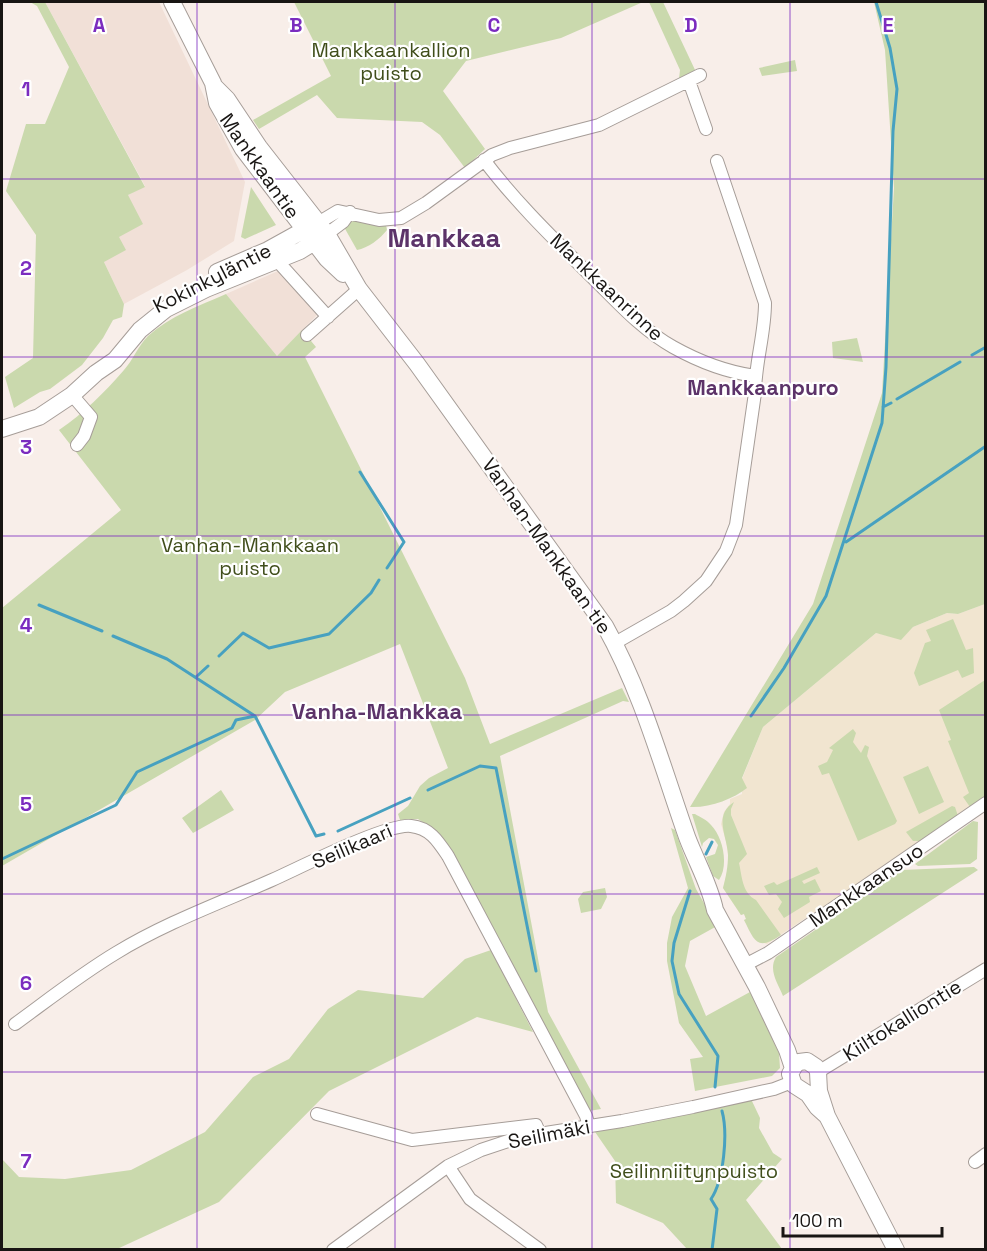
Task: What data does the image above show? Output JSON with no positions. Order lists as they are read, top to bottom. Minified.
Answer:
{"streets":{"main road":["Mankkaantie","Kokinkyläntie","Vanhan-Mankkaan tie"],"street":["Mankkaanrinne","Seilikaari","Mankkaansuo","Kiiltokalliontie","Seilimäki"]},"crossings":[["Mankkaantie","Kokinkyläntie"],["Mankkaantie","Vanhan-Mankkaan tie"],["Kokinkyläntie","Vanhan-Mankkaan tie"],["Vanhan-Mankkaan tie","Mankkaansuo"],["Vanhan-Mankkaan tie","Kiiltokalliontie"],["Vanhan-Mankkaan tie","Seilimäki"],["Seilikaari","Seilimäki"],["Kiiltokalliontie","Seilimäki"]],"districts":["Mankkaa","Mankkaanpuro","Vanha-Mankkaa"],"parks":["Mankkaankallion puisto","Vanhan-Mankkaan puisto","Seilinniitynpuisto"],"scale_bar":"100 m","grid":{"columns":["A","B","C","D","E"],"rows":["1","2","3","4","5","6","7"]}}
